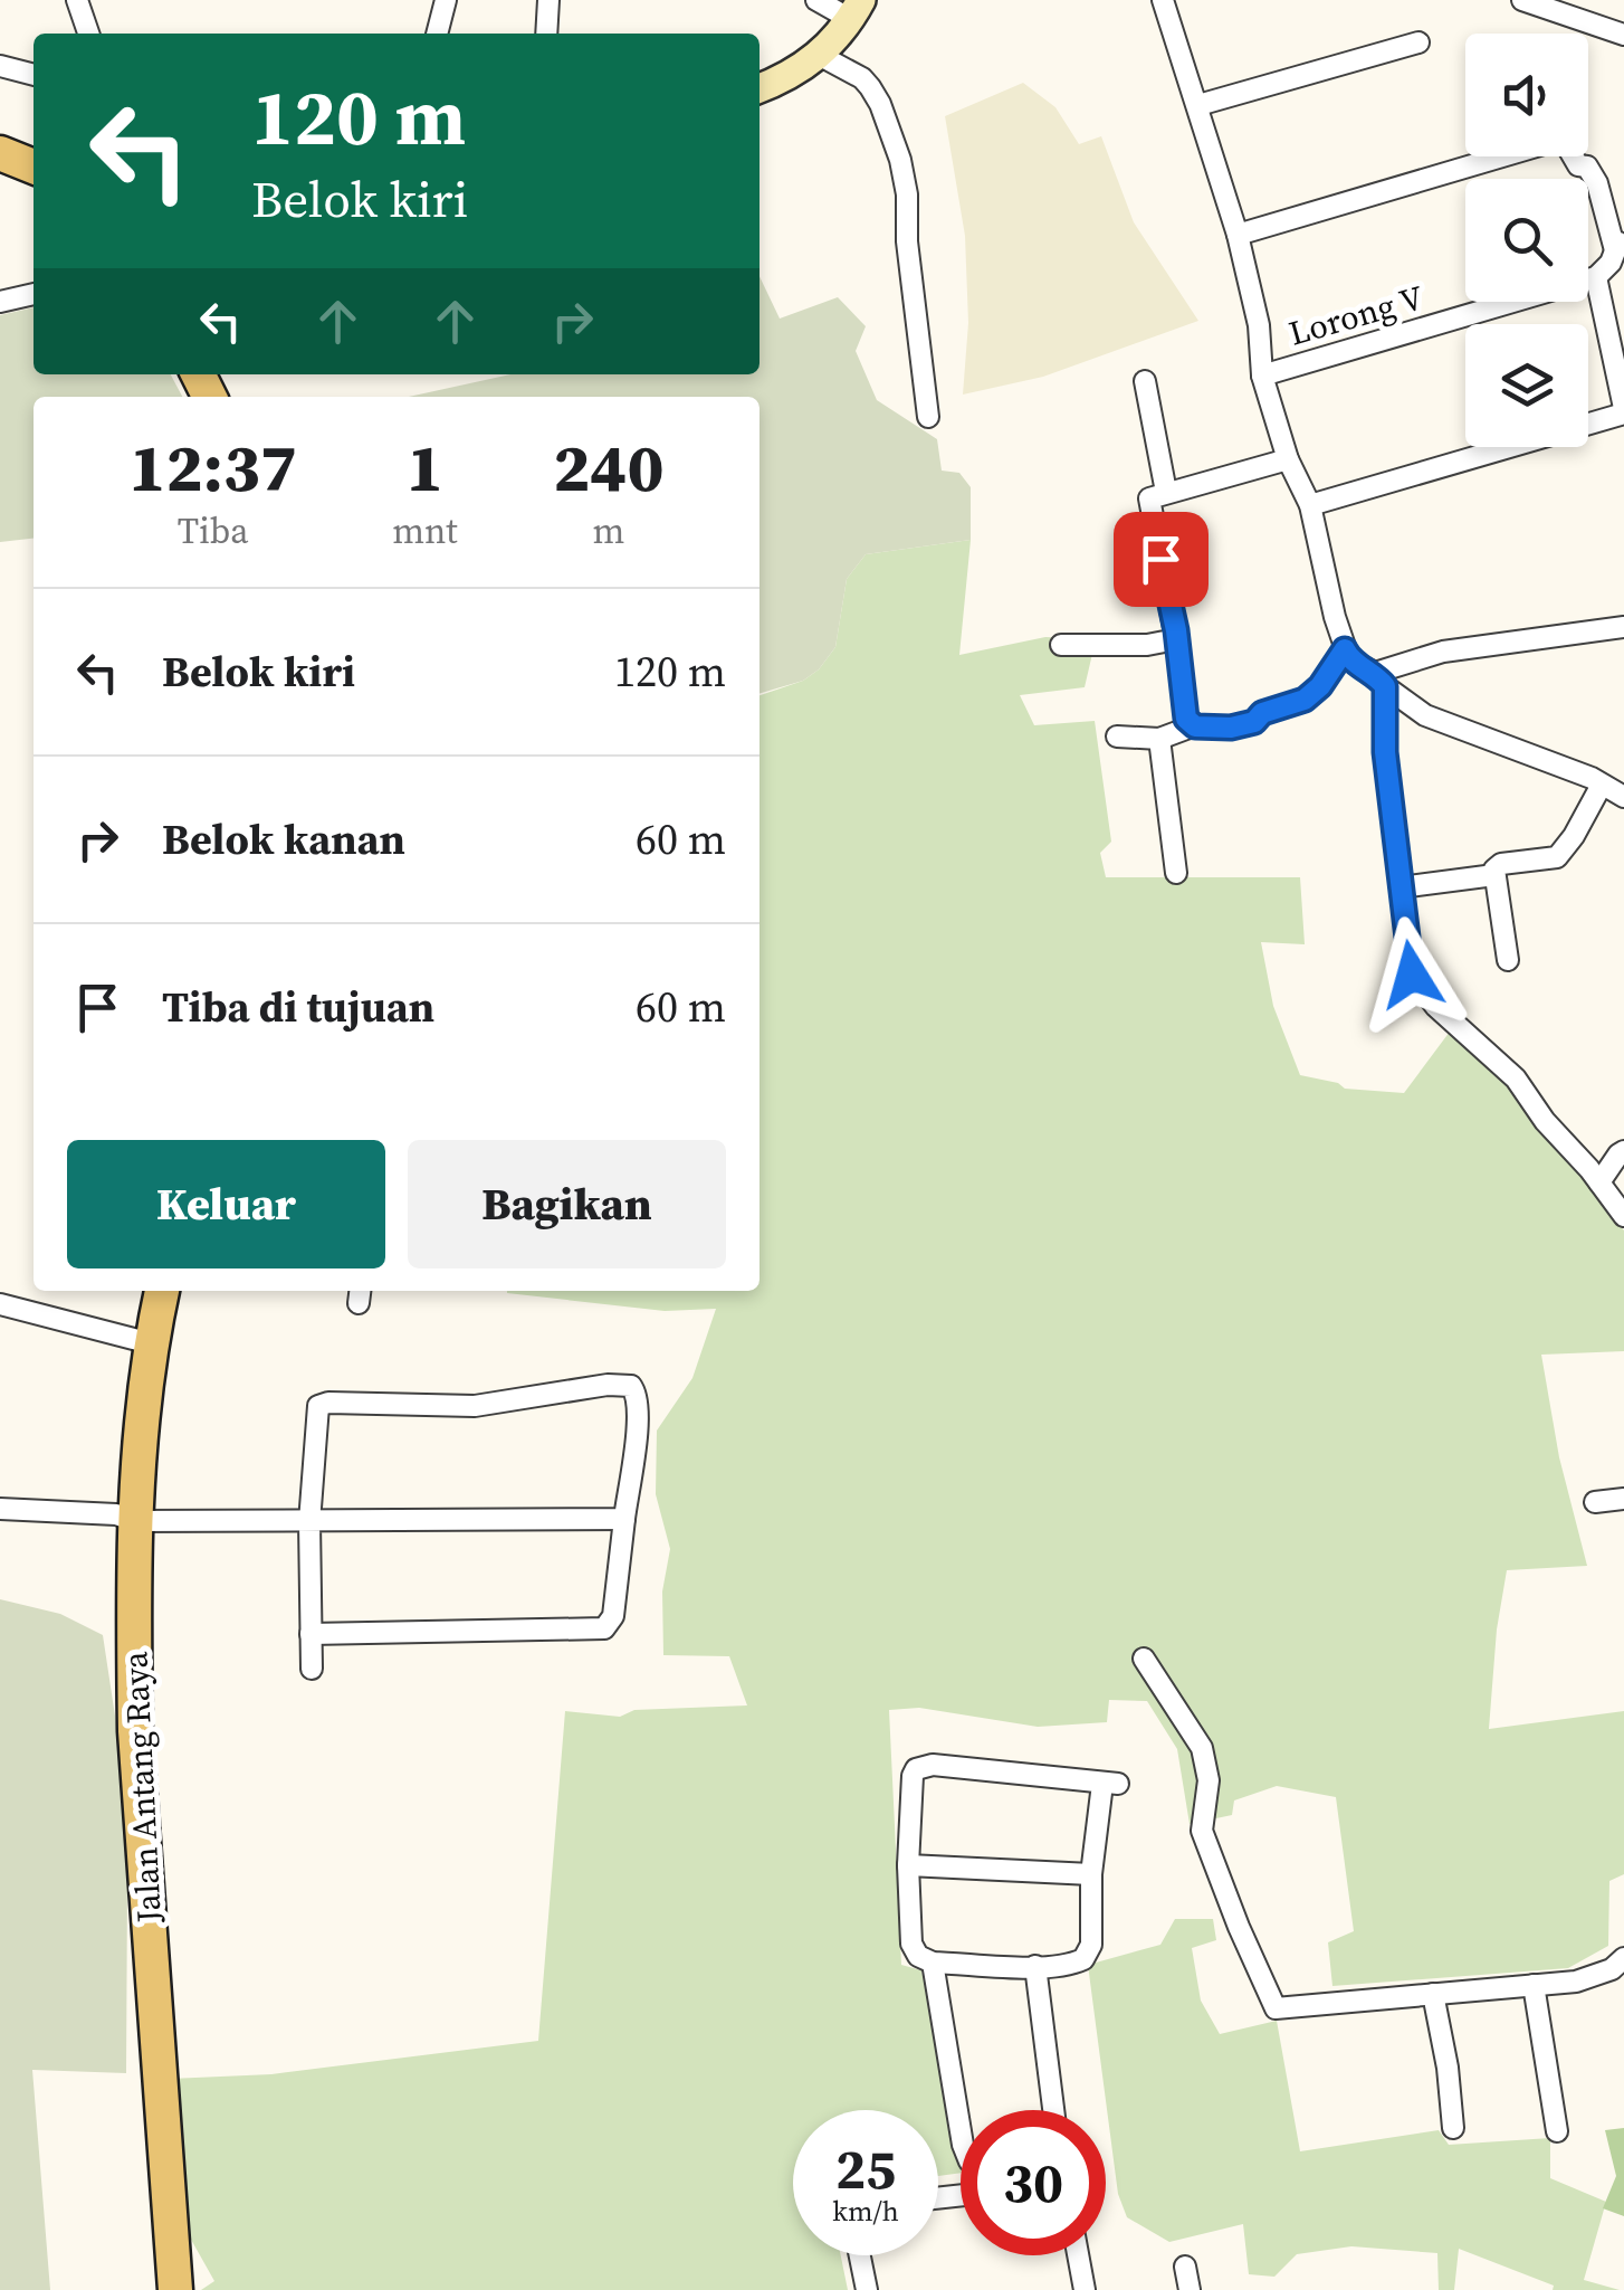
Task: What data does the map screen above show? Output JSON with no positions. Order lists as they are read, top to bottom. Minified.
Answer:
{"streets":{"main road":["Jalan Antang Raya"],"street":["Lorong V"]},"page":{"turn":["120 m","Belok kiri"],"eta":["12:37","Tiba","1","mnt","240","m"],"list":[{"name":"Belok kiri","value":"120 m"},{"name":"Belok kanan","value":"60 m"},{"name":"Tiba di tujuan","value":"60 m"}],"buttons":["Keluar","Bagikan"],"speed":"25 km/h","limit":"30"}}
